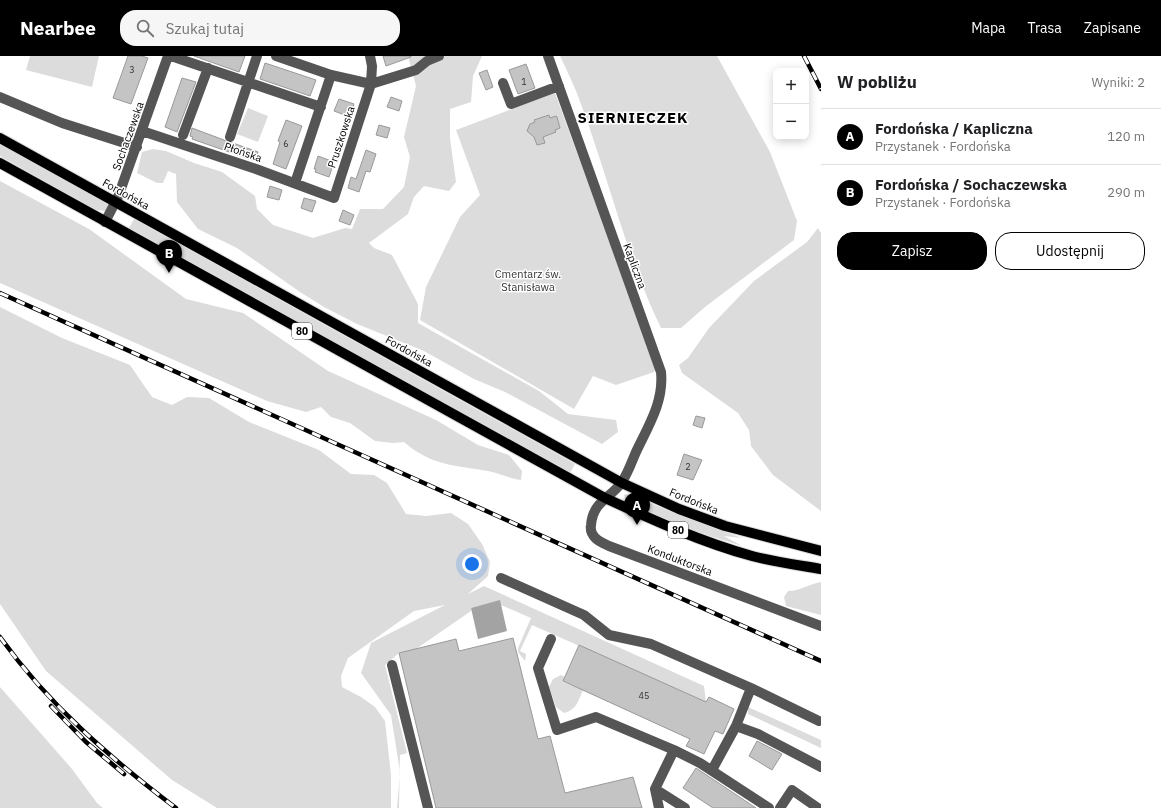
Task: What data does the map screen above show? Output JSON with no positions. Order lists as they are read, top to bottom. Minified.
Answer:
{"streets":{"main road":["Fordońska","80"],"street":["Sochaczewska","Pruszkowska","Płońska","Kapliczna","Konduktorska"]},"crossings":[["Sochaczewska","Płońska"],["Sochaczewska","Fordońska"],["Sochaczewska","80"],["Pruszkowska","Płońska"],["Fordońska","Kapliczna"],["Fordońska","Konduktorska"],["Kapliczna","Konduktorska"],["80","Konduktorska"]],"districts":["SIERNIECZEK"],"parks":["Cmentarz św. Stanisława"],"house_numbers":["3","1","6","2","45"],"page":{"header":"Nearbee","search":"Szukaj tutaj","nav":["Mapa","Trasa","Zapisane"],"heading":["W pobliżu","Wyniki: 2"],"map_buttons":["+","−"],"list":[{"mark":"A","name":"Fordońska / Kapliczna","note":"Przystanek · Fordońska","value":"120 m"},{"mark":"B","name":"Fordońska / Sochaczewska","note":"Przystanek · Fordońska","value":"290 m"}],"buttons":["Zapisz","Udostępnij"],"pins":["B","A"]}}
